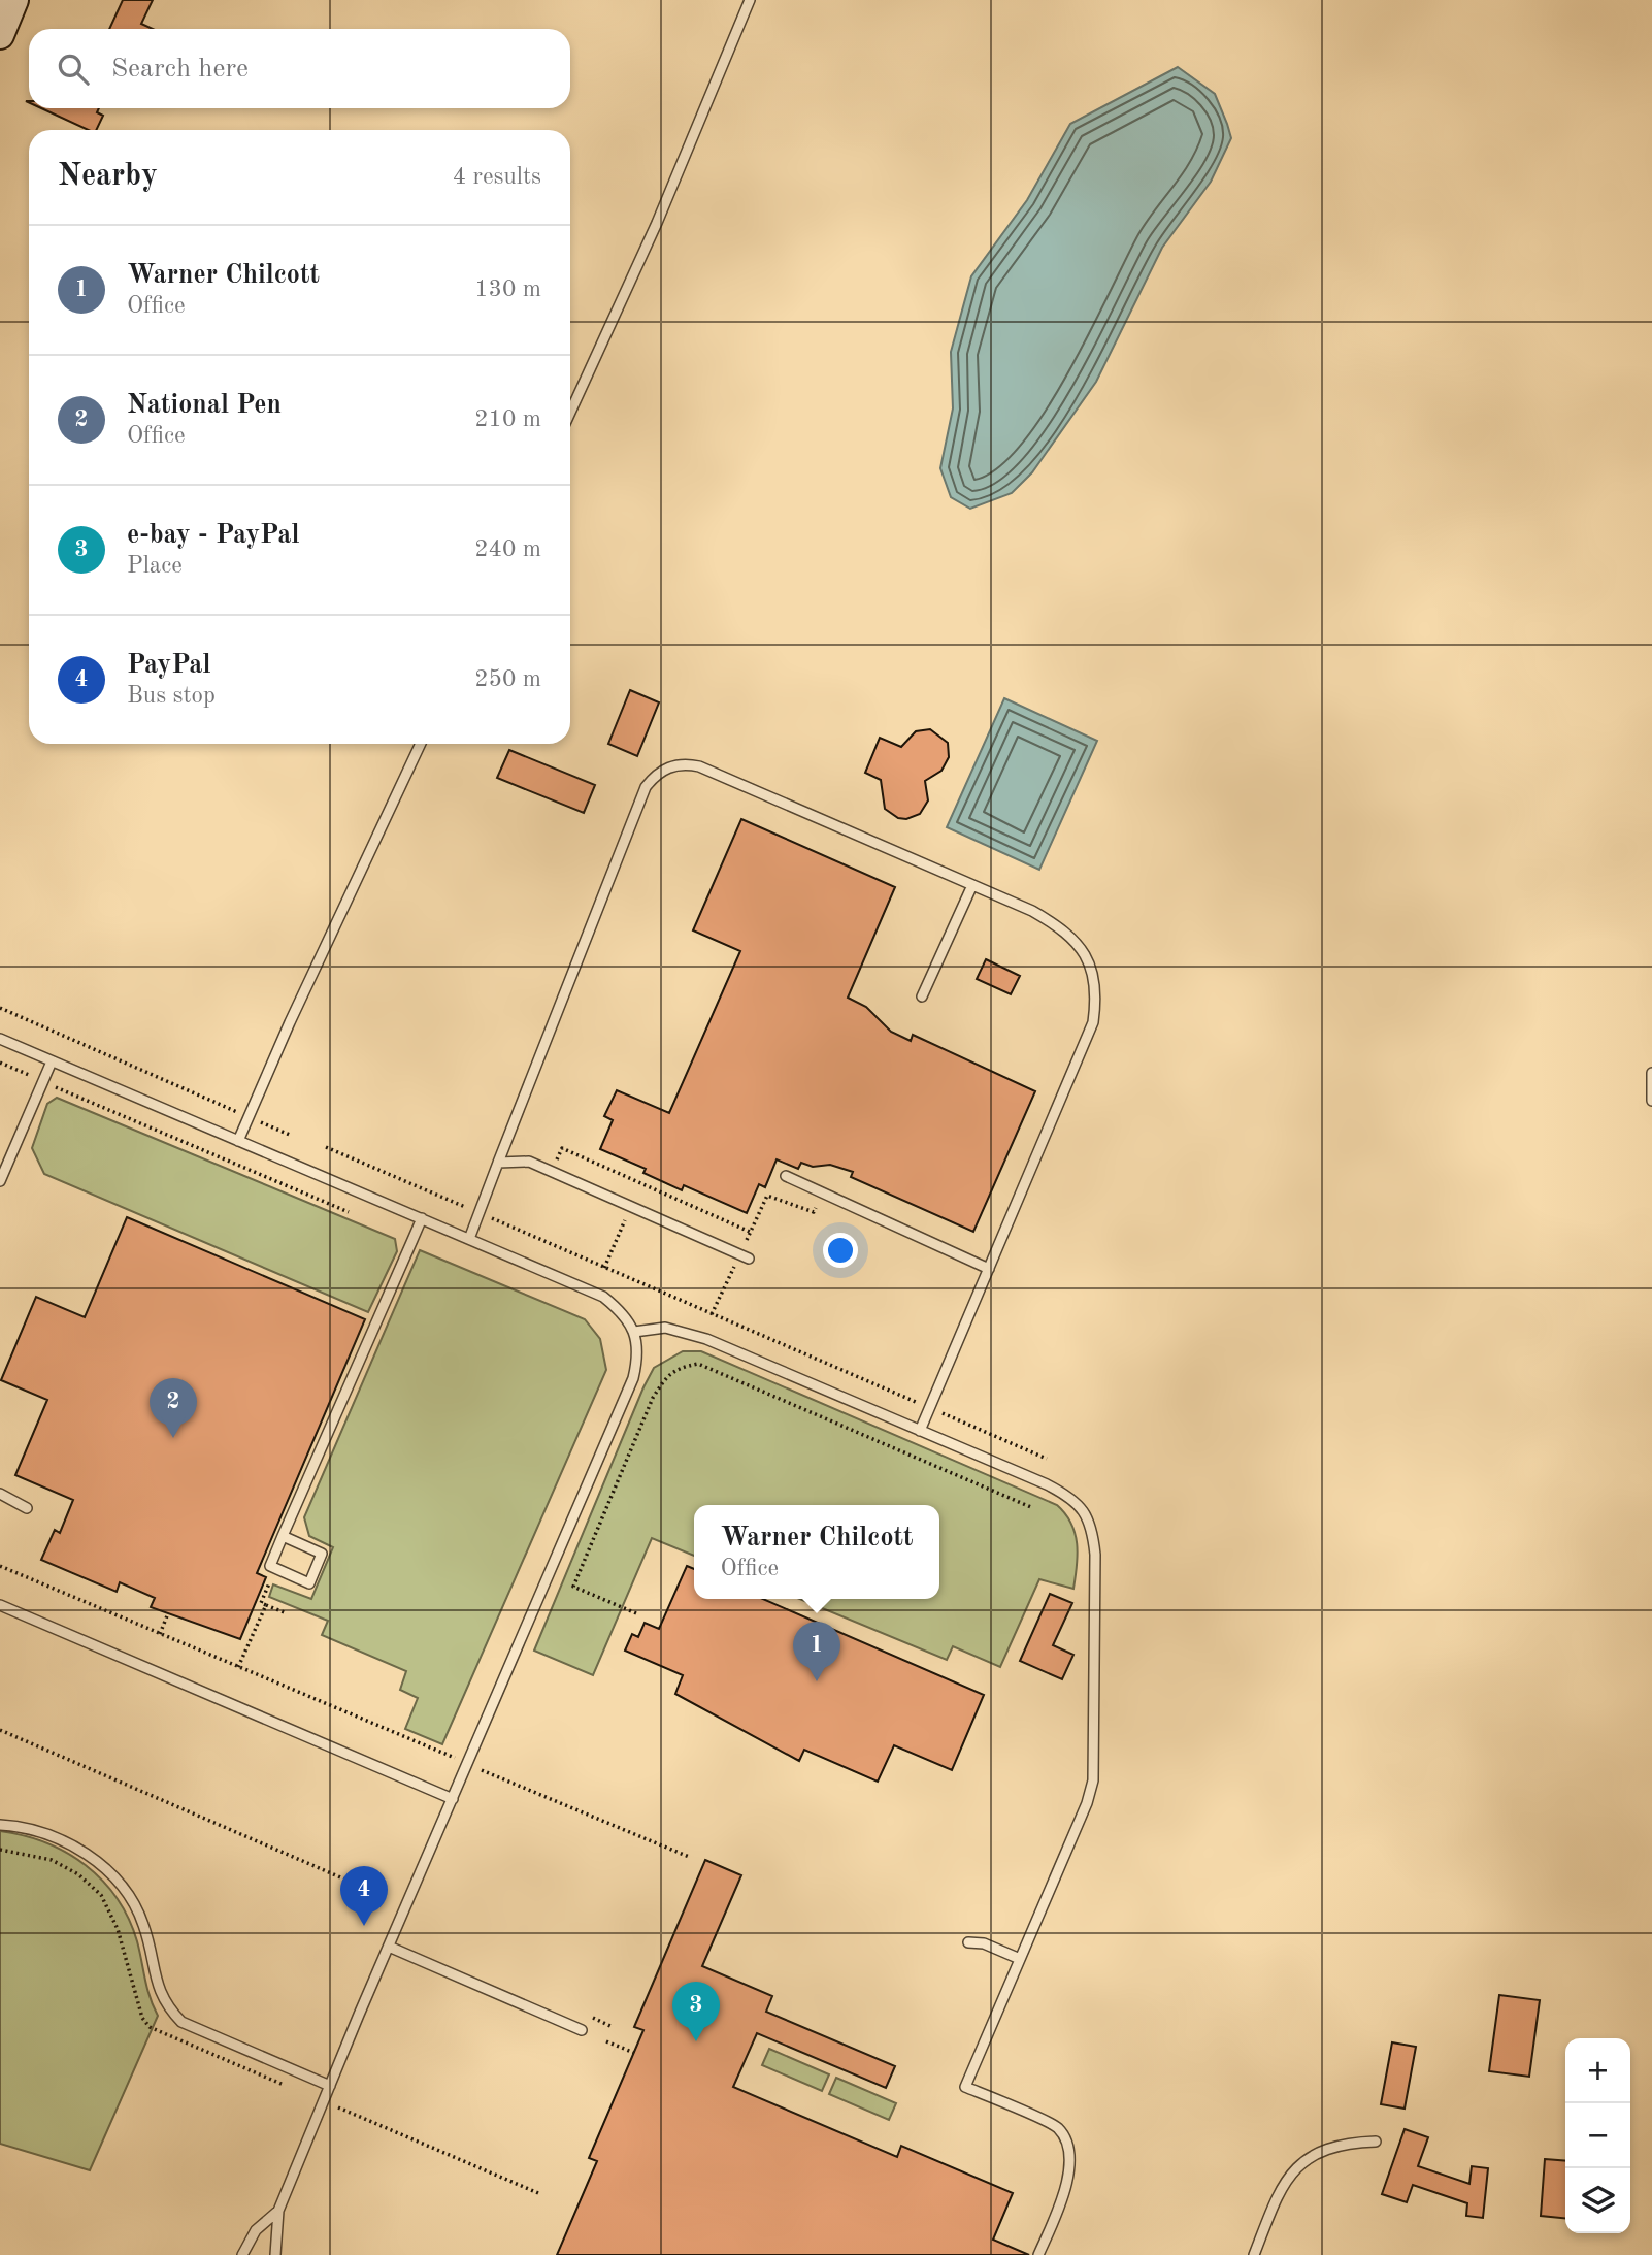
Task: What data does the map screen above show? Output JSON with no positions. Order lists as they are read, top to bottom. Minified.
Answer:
{"page":{"search":"Search here","heading":["Nearby","4 results"],"list":[{"mark":"1","name":"Warner Chilcott","note":"Office","value":"130 m"},{"mark":"2","name":"National Pen","note":"Office","value":"210 m"},{"mark":"3","name":"e-bay - PayPal","note":"Place","value":"240 m"},{"mark":"4","name":"PayPal","note":"Bus stop","value":"250 m"}],"pins":["2","1","4","3"],"popup":["Warner Chilcott","Office"],"map_buttons":["+","−"]}}
